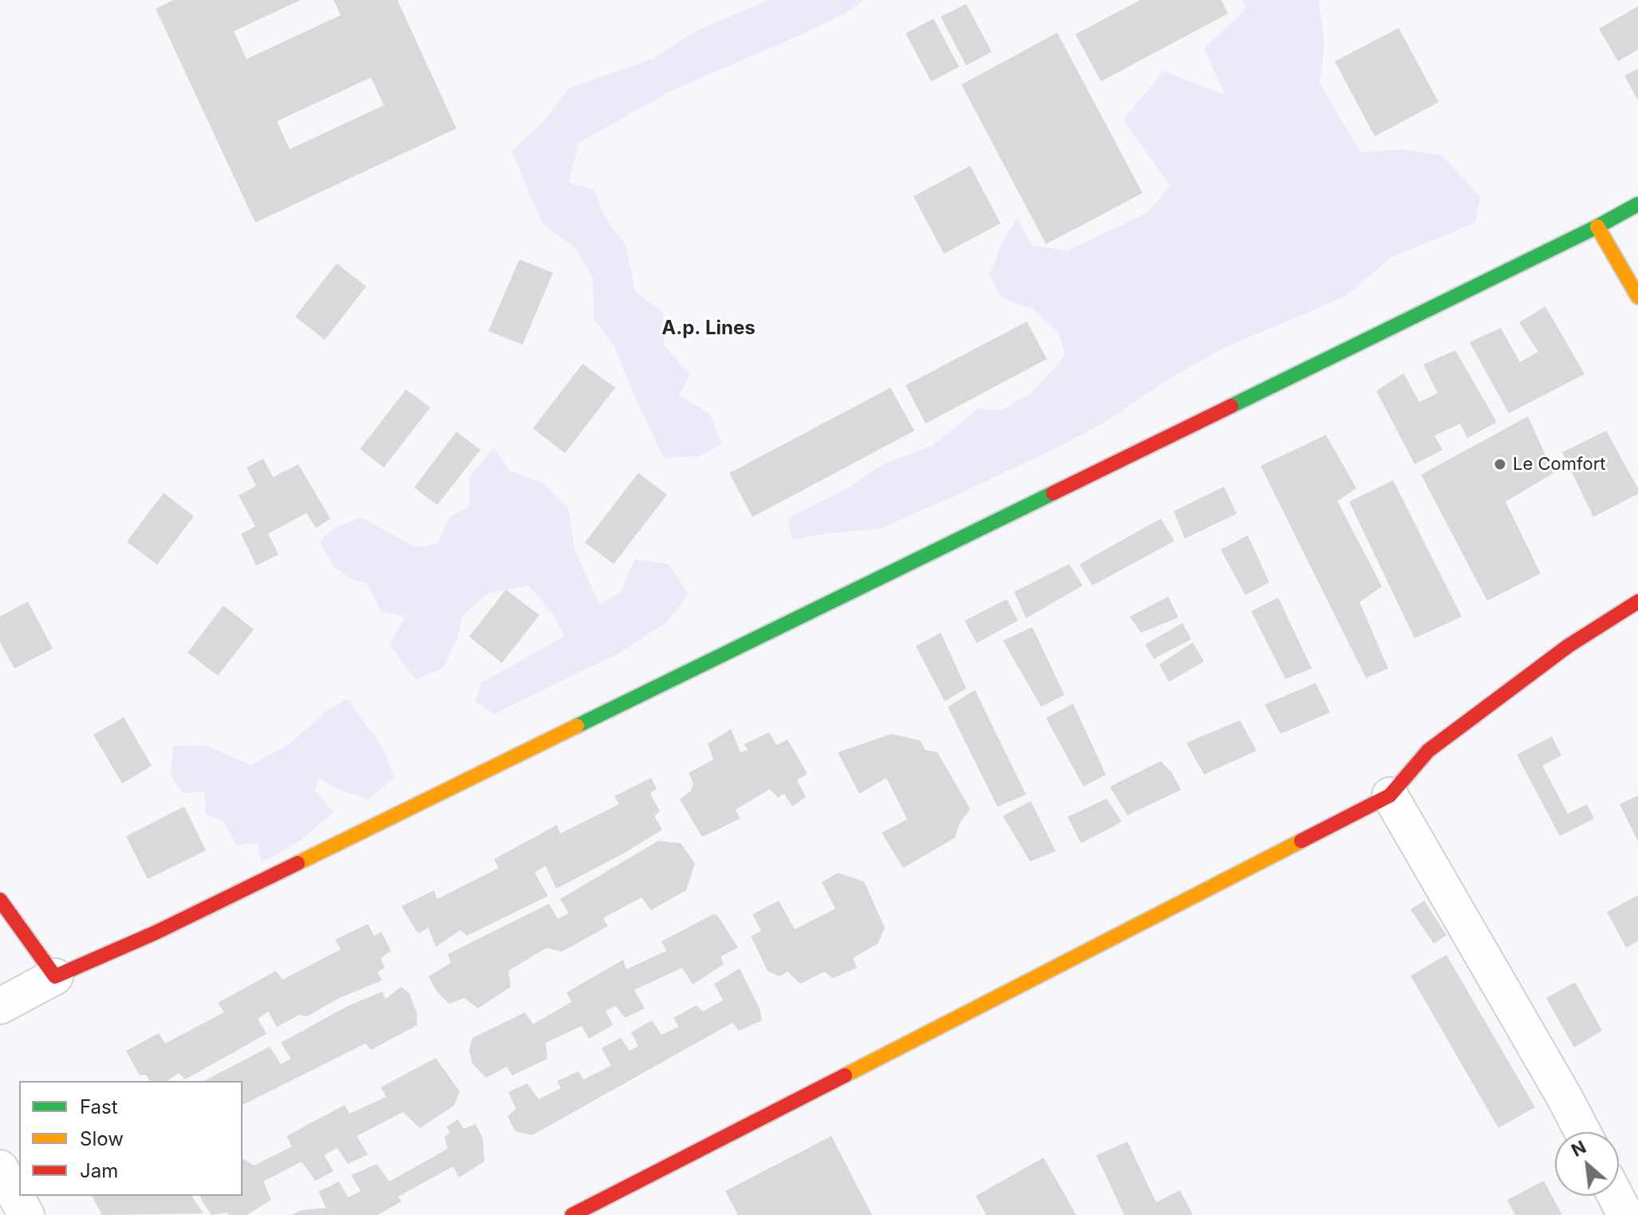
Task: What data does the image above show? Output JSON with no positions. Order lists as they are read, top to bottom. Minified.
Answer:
{"districts":["A.p. Lines"],"places":["Le Comfort"],"legend":["Fast","Slow","Jam"],"north":"top left"}
